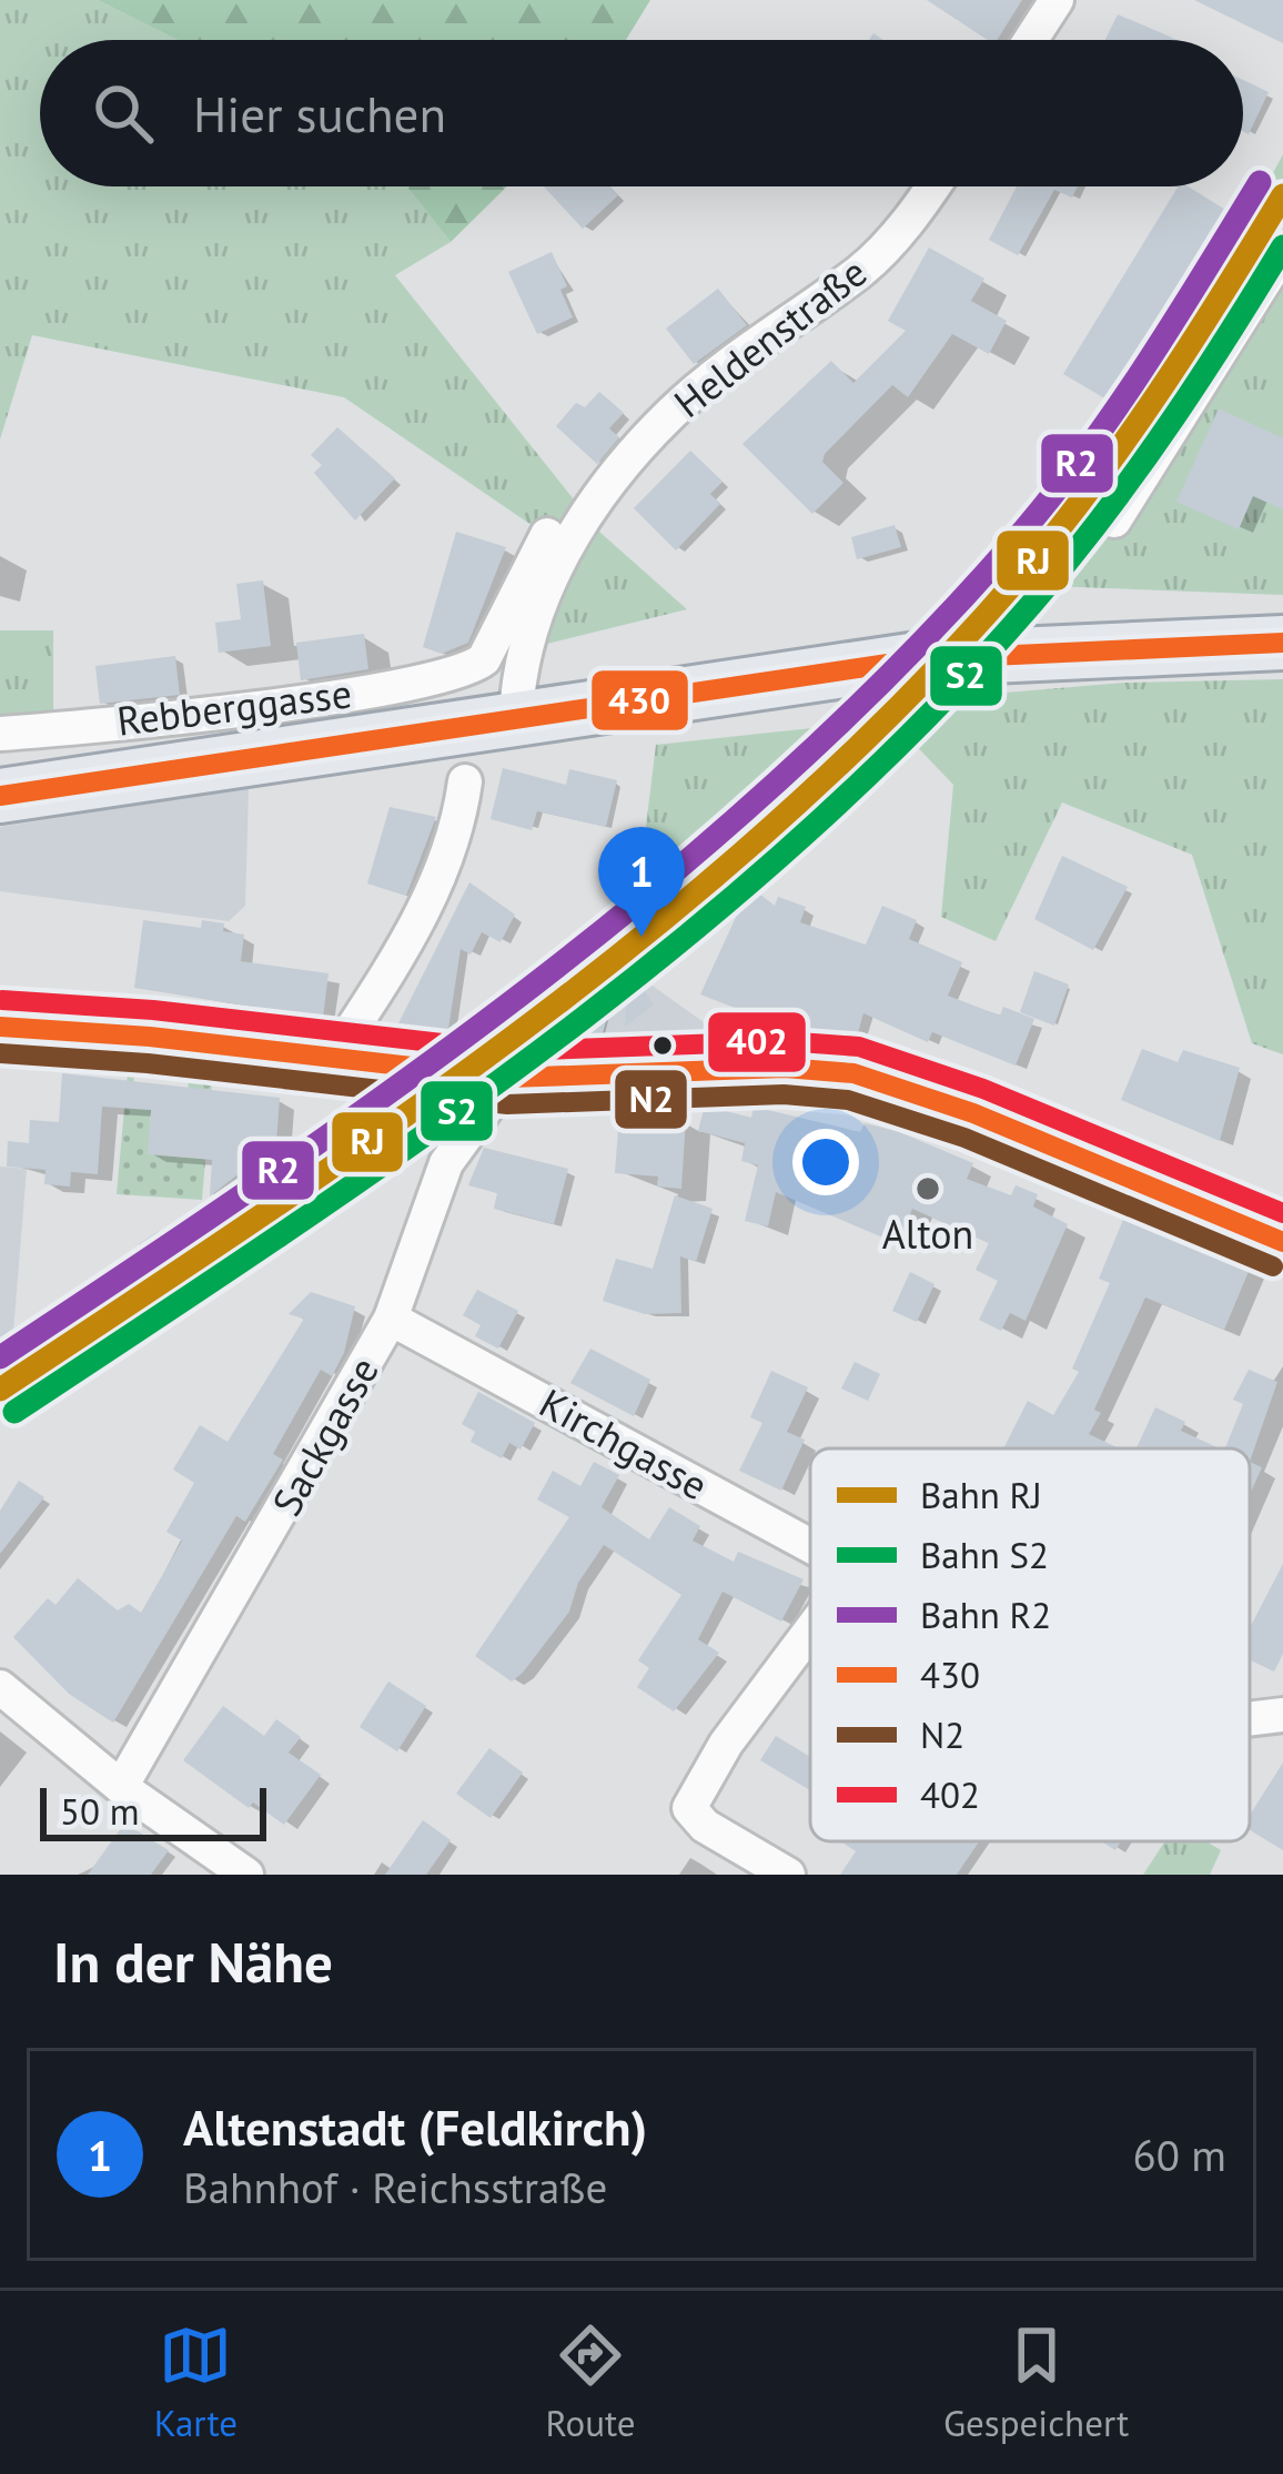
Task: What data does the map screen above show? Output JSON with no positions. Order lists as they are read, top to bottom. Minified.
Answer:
{"streets":{"street":["Heldenstraße","Rebberggasse","Sackgasse","Kirchgasse"]},"crossings":[["Heldenstraße","Rebberggasse"],["Sackgasse","Kirchgasse"]],"places":["Alton"],"lines":["rail line R2","rail line RJ","rail line S2","transit line 430","transit line 402","transit line N2"],"legend":["Bahn RJ","Bahn S2","Bahn R2","430","N2","402"],"scale_bar":"50 m","page":{"search":"Hier suchen","pins":"1","scale":"50 m","heading":"In der Nähe","list":[{"mark":"1","name":"Altenstadt (Feldkirch)","note":"Bahnhof · Reichsstraße","value":"60 m"}],"nav":["Karte","Route","Gespeichert"]}}
